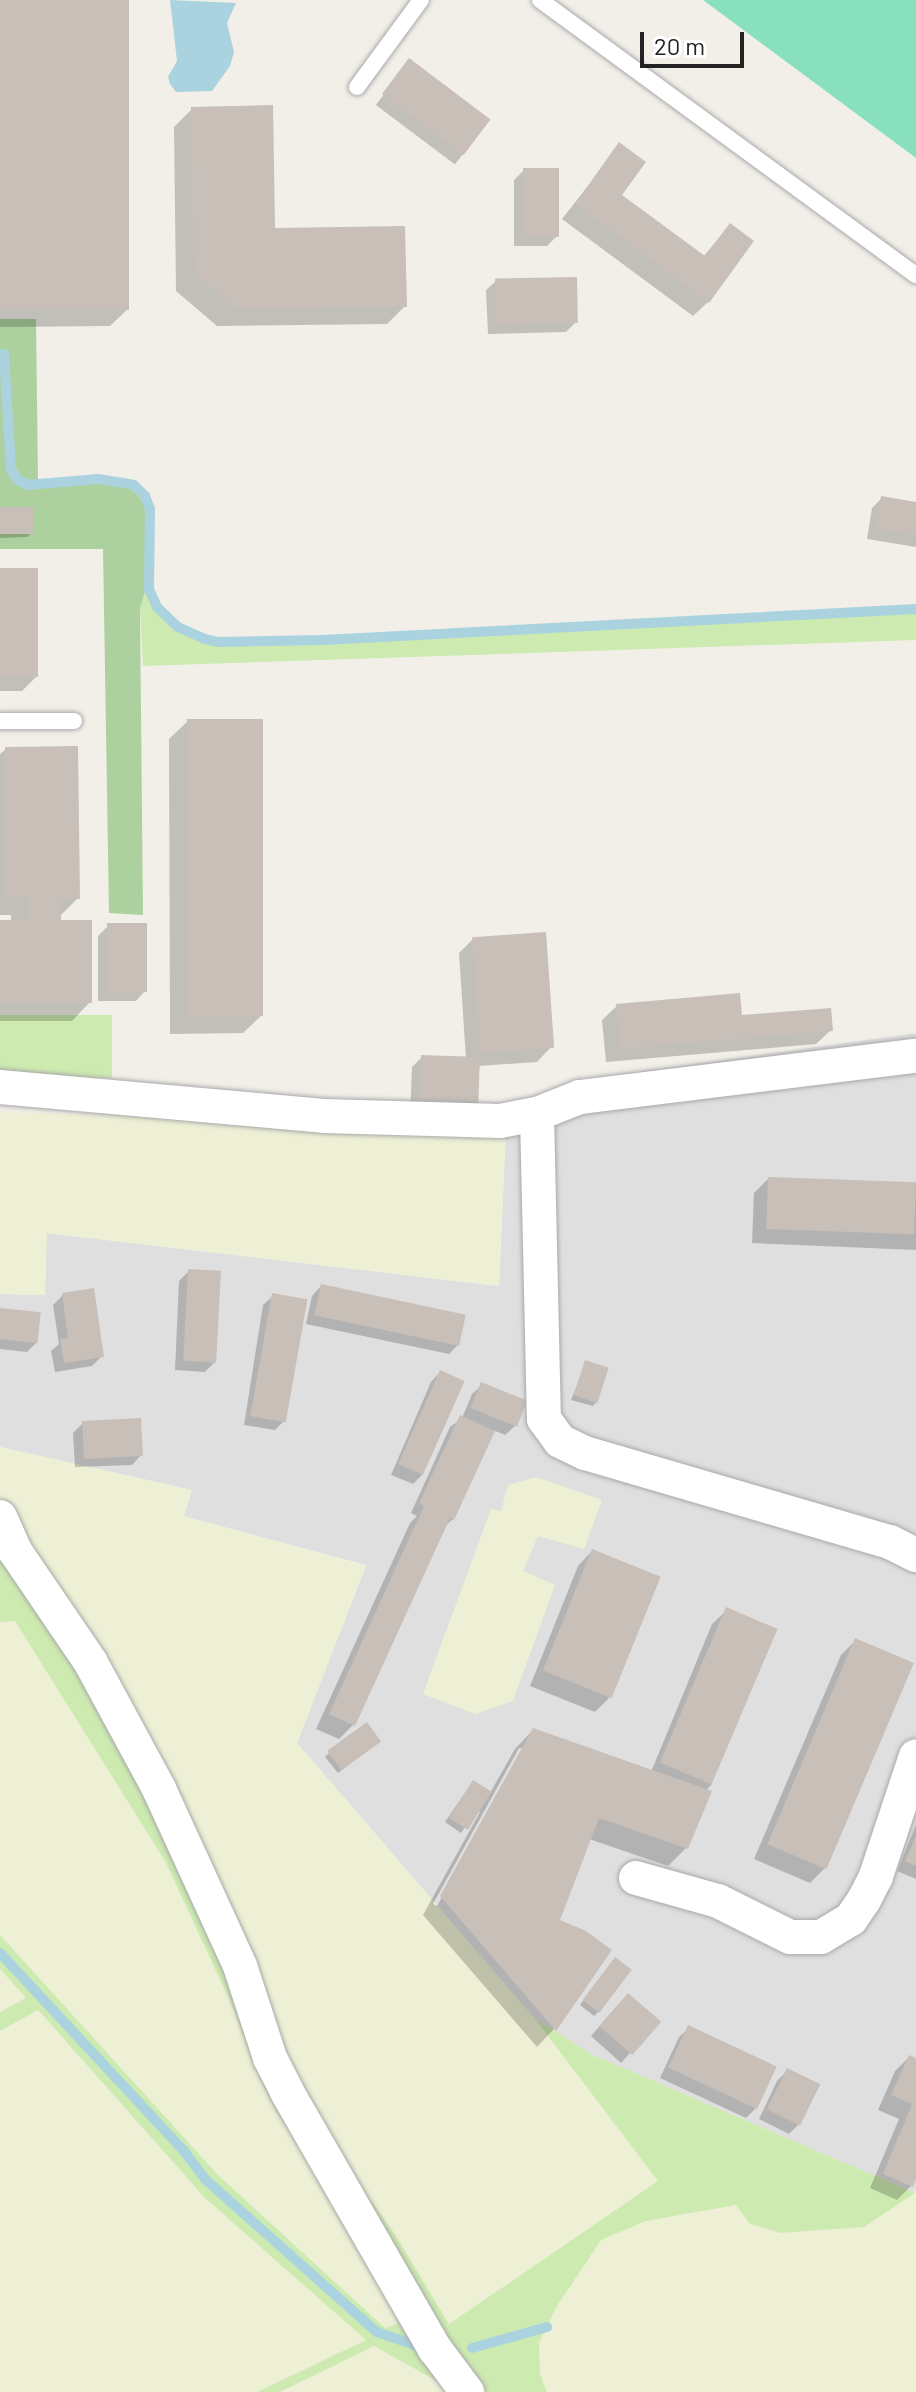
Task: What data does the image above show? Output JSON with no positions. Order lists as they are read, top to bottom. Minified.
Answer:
{"scale_bar":"20 m"}
